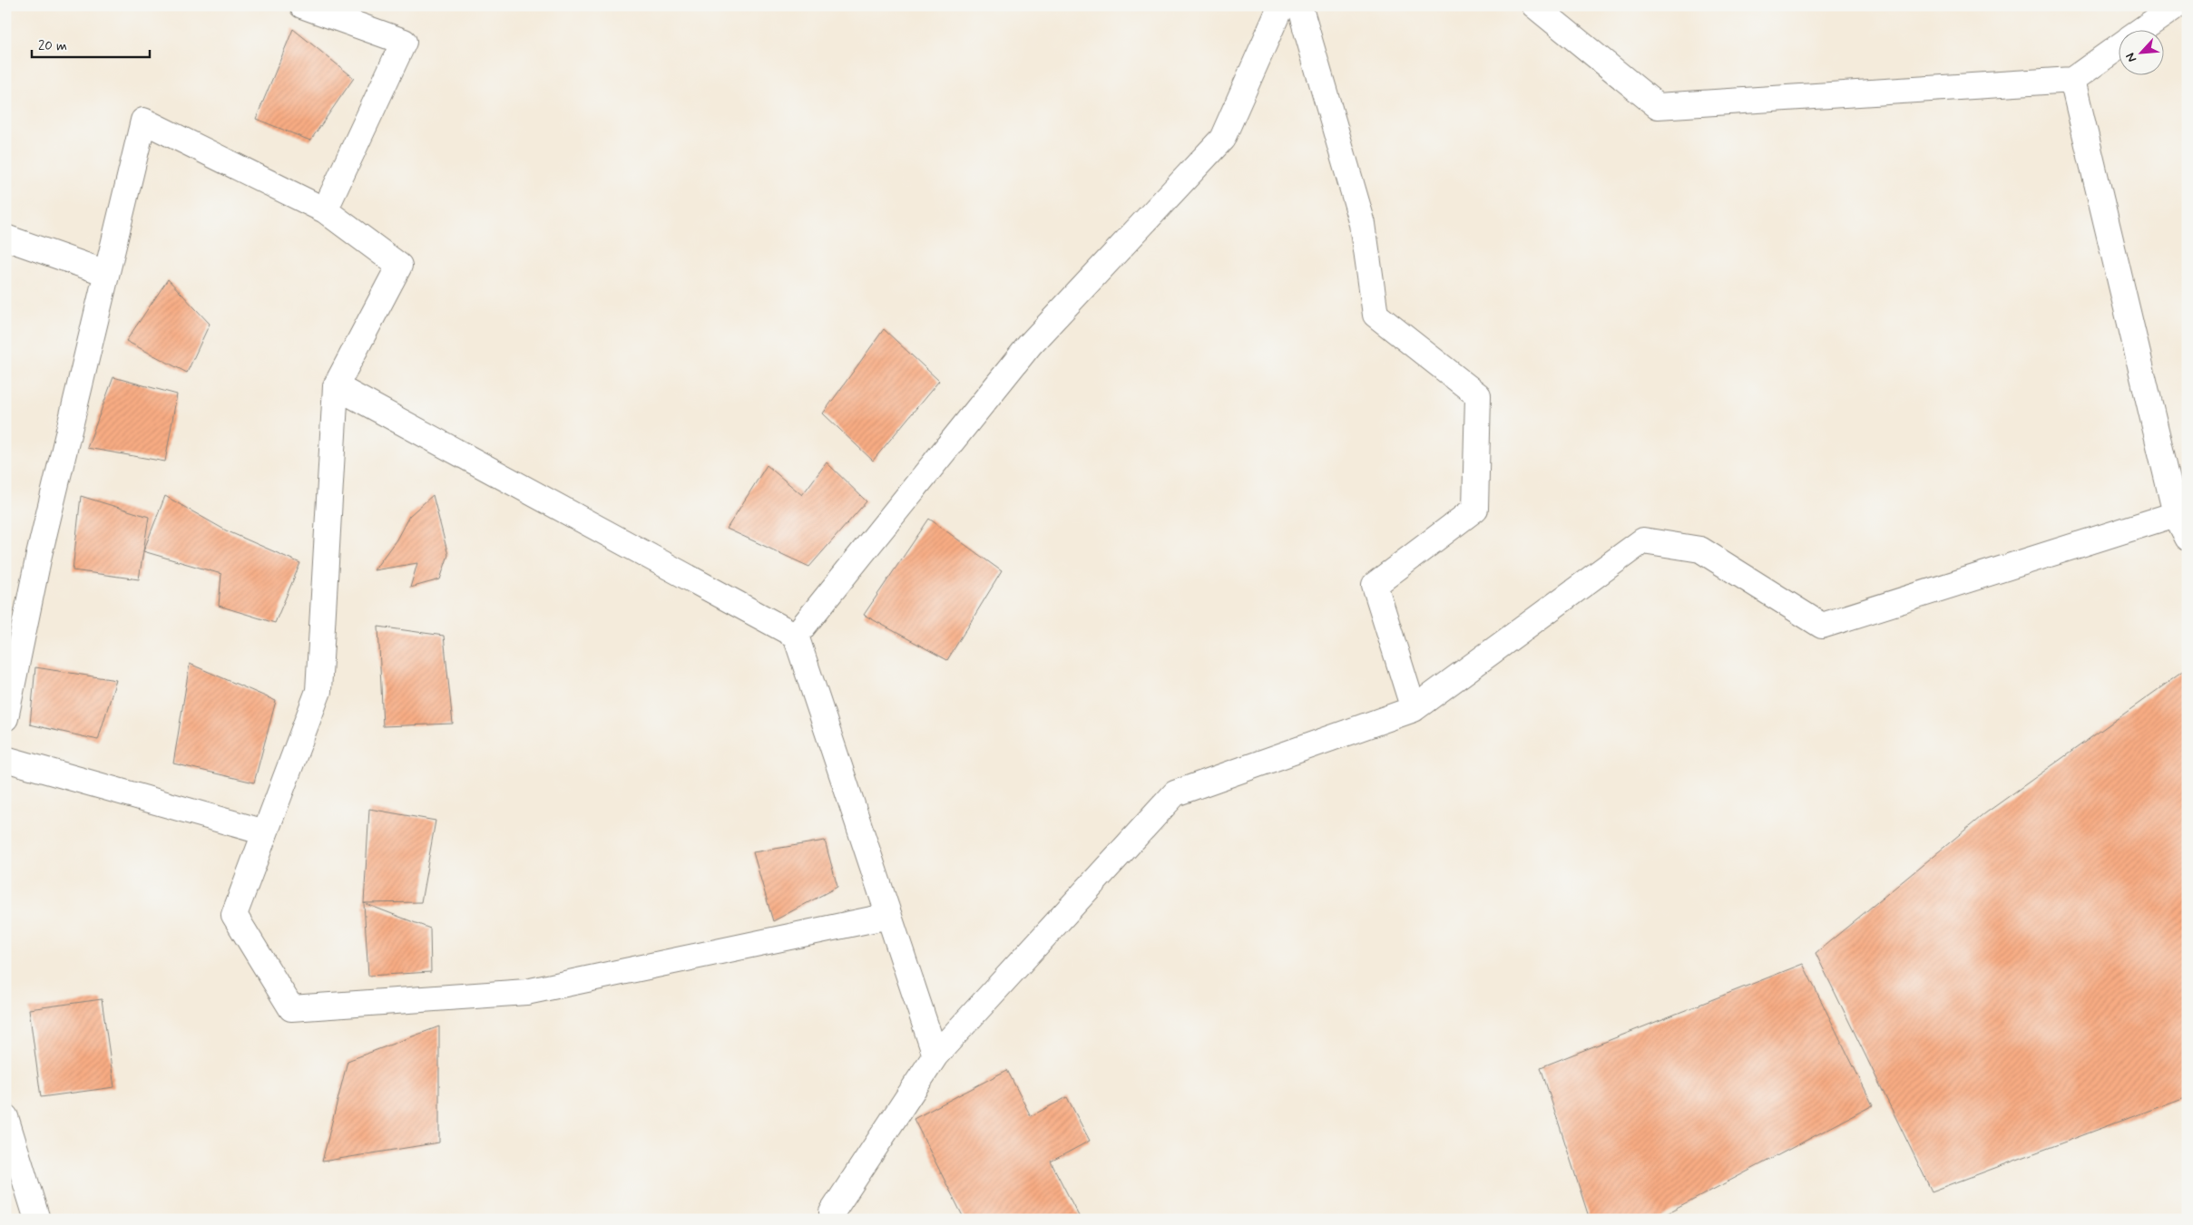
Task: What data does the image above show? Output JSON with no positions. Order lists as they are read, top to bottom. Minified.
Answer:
{"scale_bar":"20 m","north":"bottom left"}
